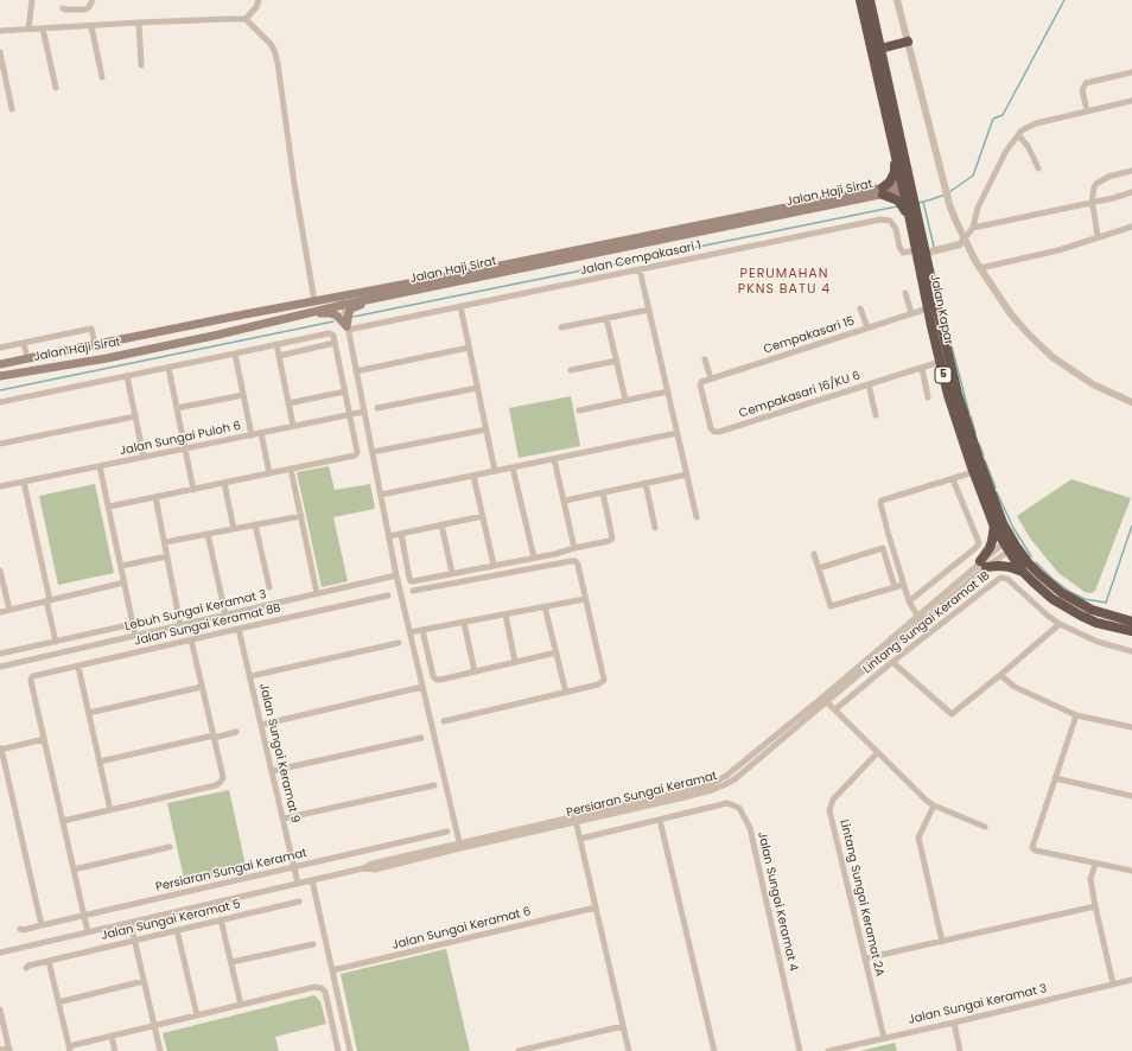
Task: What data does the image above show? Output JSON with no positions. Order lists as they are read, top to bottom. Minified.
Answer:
{"streets":{"highway":["Jalan Kapar","5"],"main road":["Jalan Haji Sirat"],"street":["Jalan Cempakasari 1","Cempakasari 15","Cempakasari 16/KU 6","Jalan Sungai Puloh 6","Lebuh Sungai Keramat 3","Lintang Sungai Keramat 1B","Jalan Sungai Keramat 8B","Jalan Sungai Keramat 9","Persiaran Sungai Keramat","Lintang Sungai Keramat 2A","Jalan Sungai Keramat 4","Jalan Sungai Keramat 5","Jalan Sungai Keramat 6","Jalan Sungai Keramat 3"]},"crossings":[["Jalan Haji Sirat","Jalan Kapar"],["Jalan Cempakasari 1","Jalan Kapar"],["Jalan Kapar","Cempakasari 15"],["Jalan Kapar","Cempakasari 16/KU 6"],["Jalan Kapar","Persiaran Sungai Keramat"],["Cempakasari 15","Cempakasari 16/KU 6"],["Jalan Sungai Keramat 8B","Jalan Sungai Keramat 9"],["Jalan Sungai Keramat 9","Persiaran Sungai Keramat"],["Lintang Sungai Keramat 2A","Jalan Sungai Keramat 3"]],"districts":["PERUMAHAN PKNS BATU 4"]}
